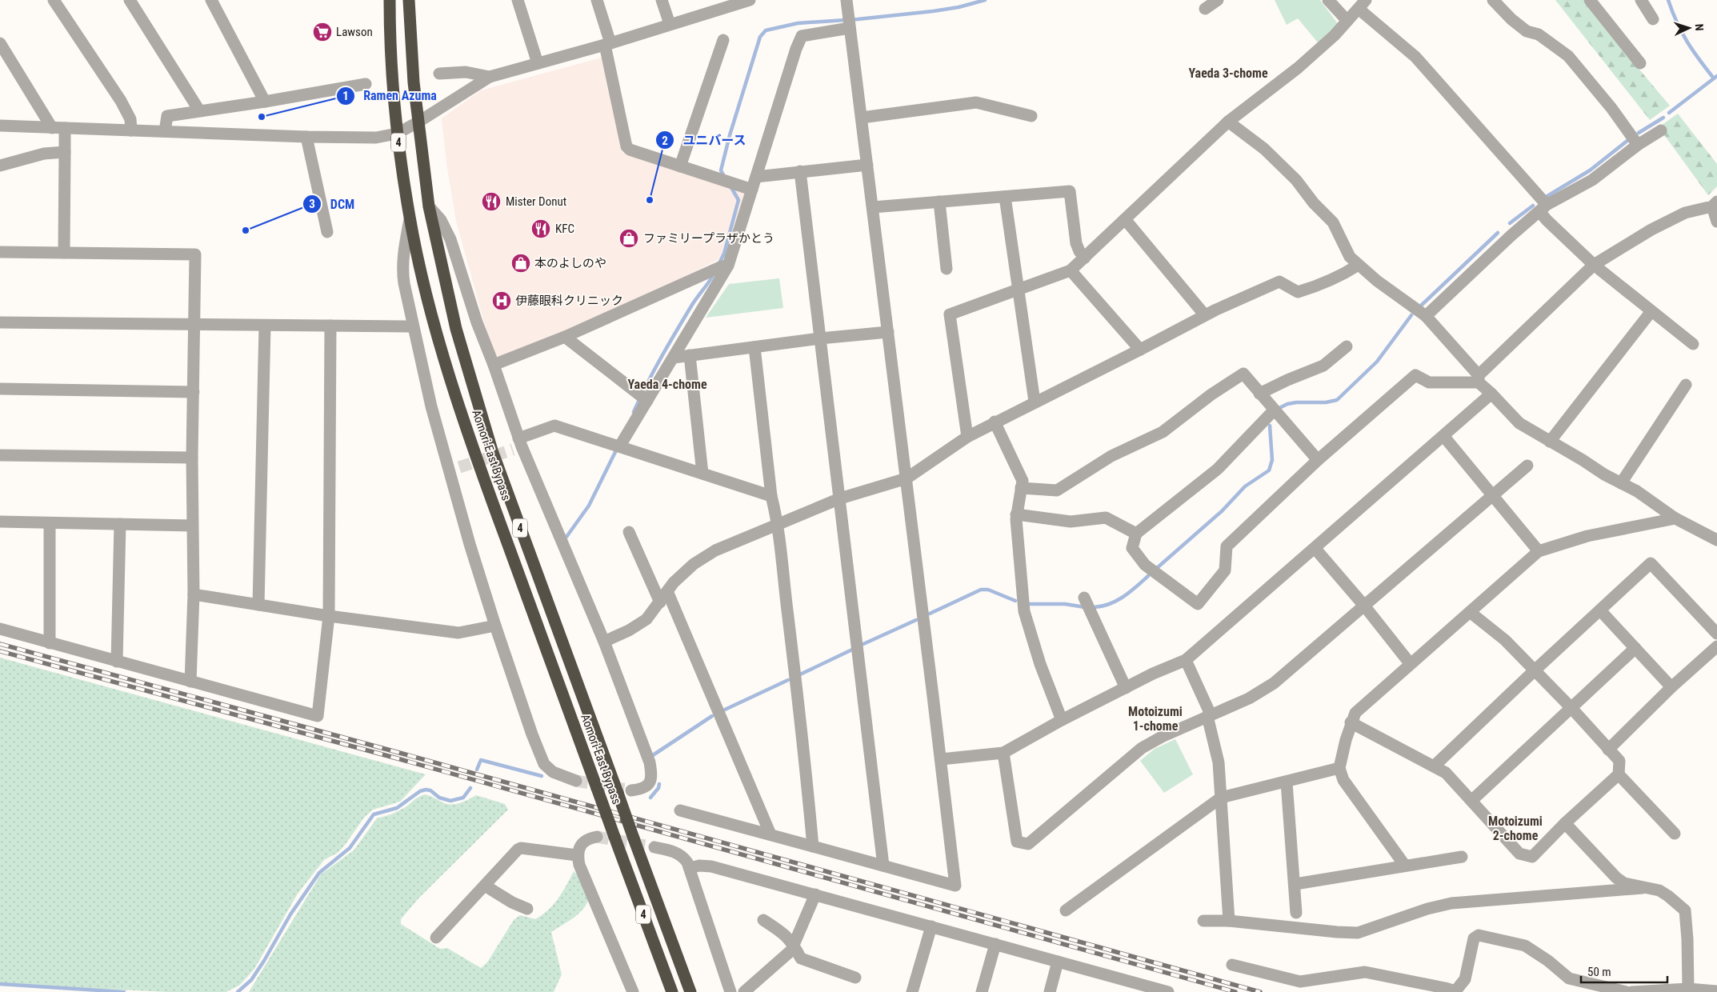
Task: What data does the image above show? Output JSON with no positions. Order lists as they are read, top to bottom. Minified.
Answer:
{"streets":{"highway":["4","Aomori-East Bypass"]},"districts":["Yaeda 3-chome","Yaeda 4-chome","Motoizumi 1-chome","Motoizumi 2-chome"],"places":{"supermarket":["Lawson"],"other":["Ramen Azuma","ユニバース","DCM"],"restaurant":["Mister Donut","KFC"],"shop":["ファミリープラザかとう","本のよしのや"],"hospital":["伊藤眼科クリニック"]},"scale_bar":"50 m","north":"right"}
